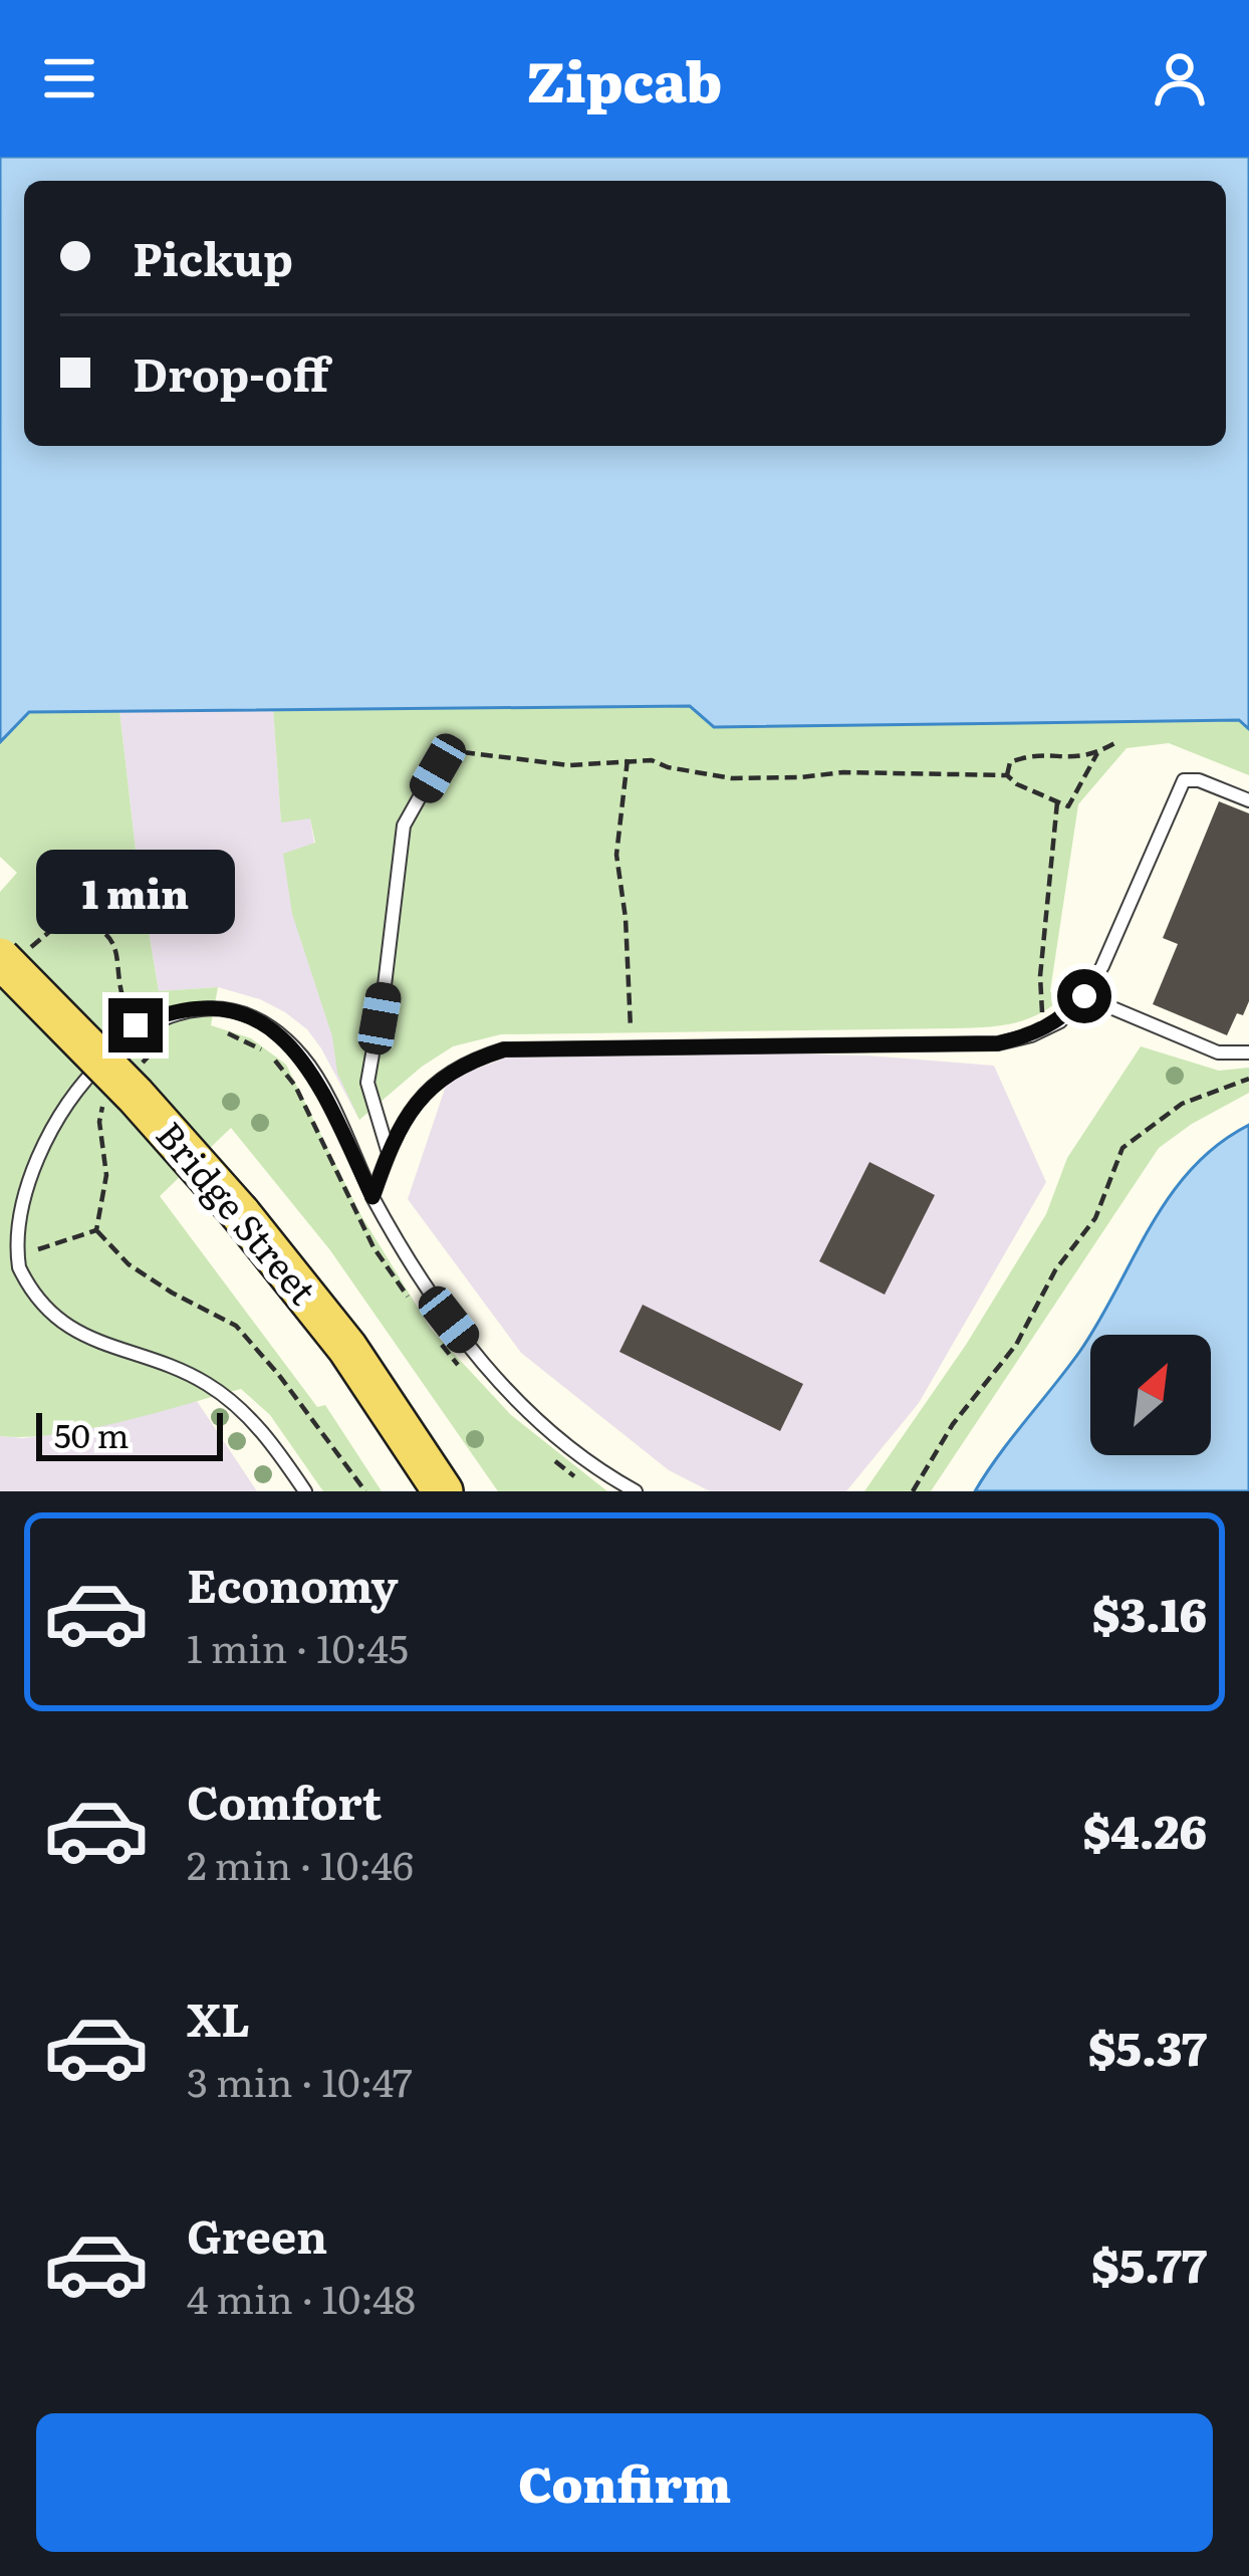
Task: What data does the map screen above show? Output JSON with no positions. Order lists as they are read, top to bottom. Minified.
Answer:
{"streets":{"main road":["Bridge Street"]},"scale_bar":"50 m","north":"top right","page":{"header":"Zipcab","banner":["Pickup","Drop-off"],"bubble":"1 min","scale":"50 m","list":[{"name":"Economy","note":"1 min · 10:45","value":"$3.16"},{"name":"Comfort","note":"2 min · 10:46","value":"$4.26"},{"name":"XL","note":"3 min · 10:47","value":"$5.37"},{"name":"Green","note":"4 min · 10:48","value":"$5.77"}],"buttons":"Confirm"}}
